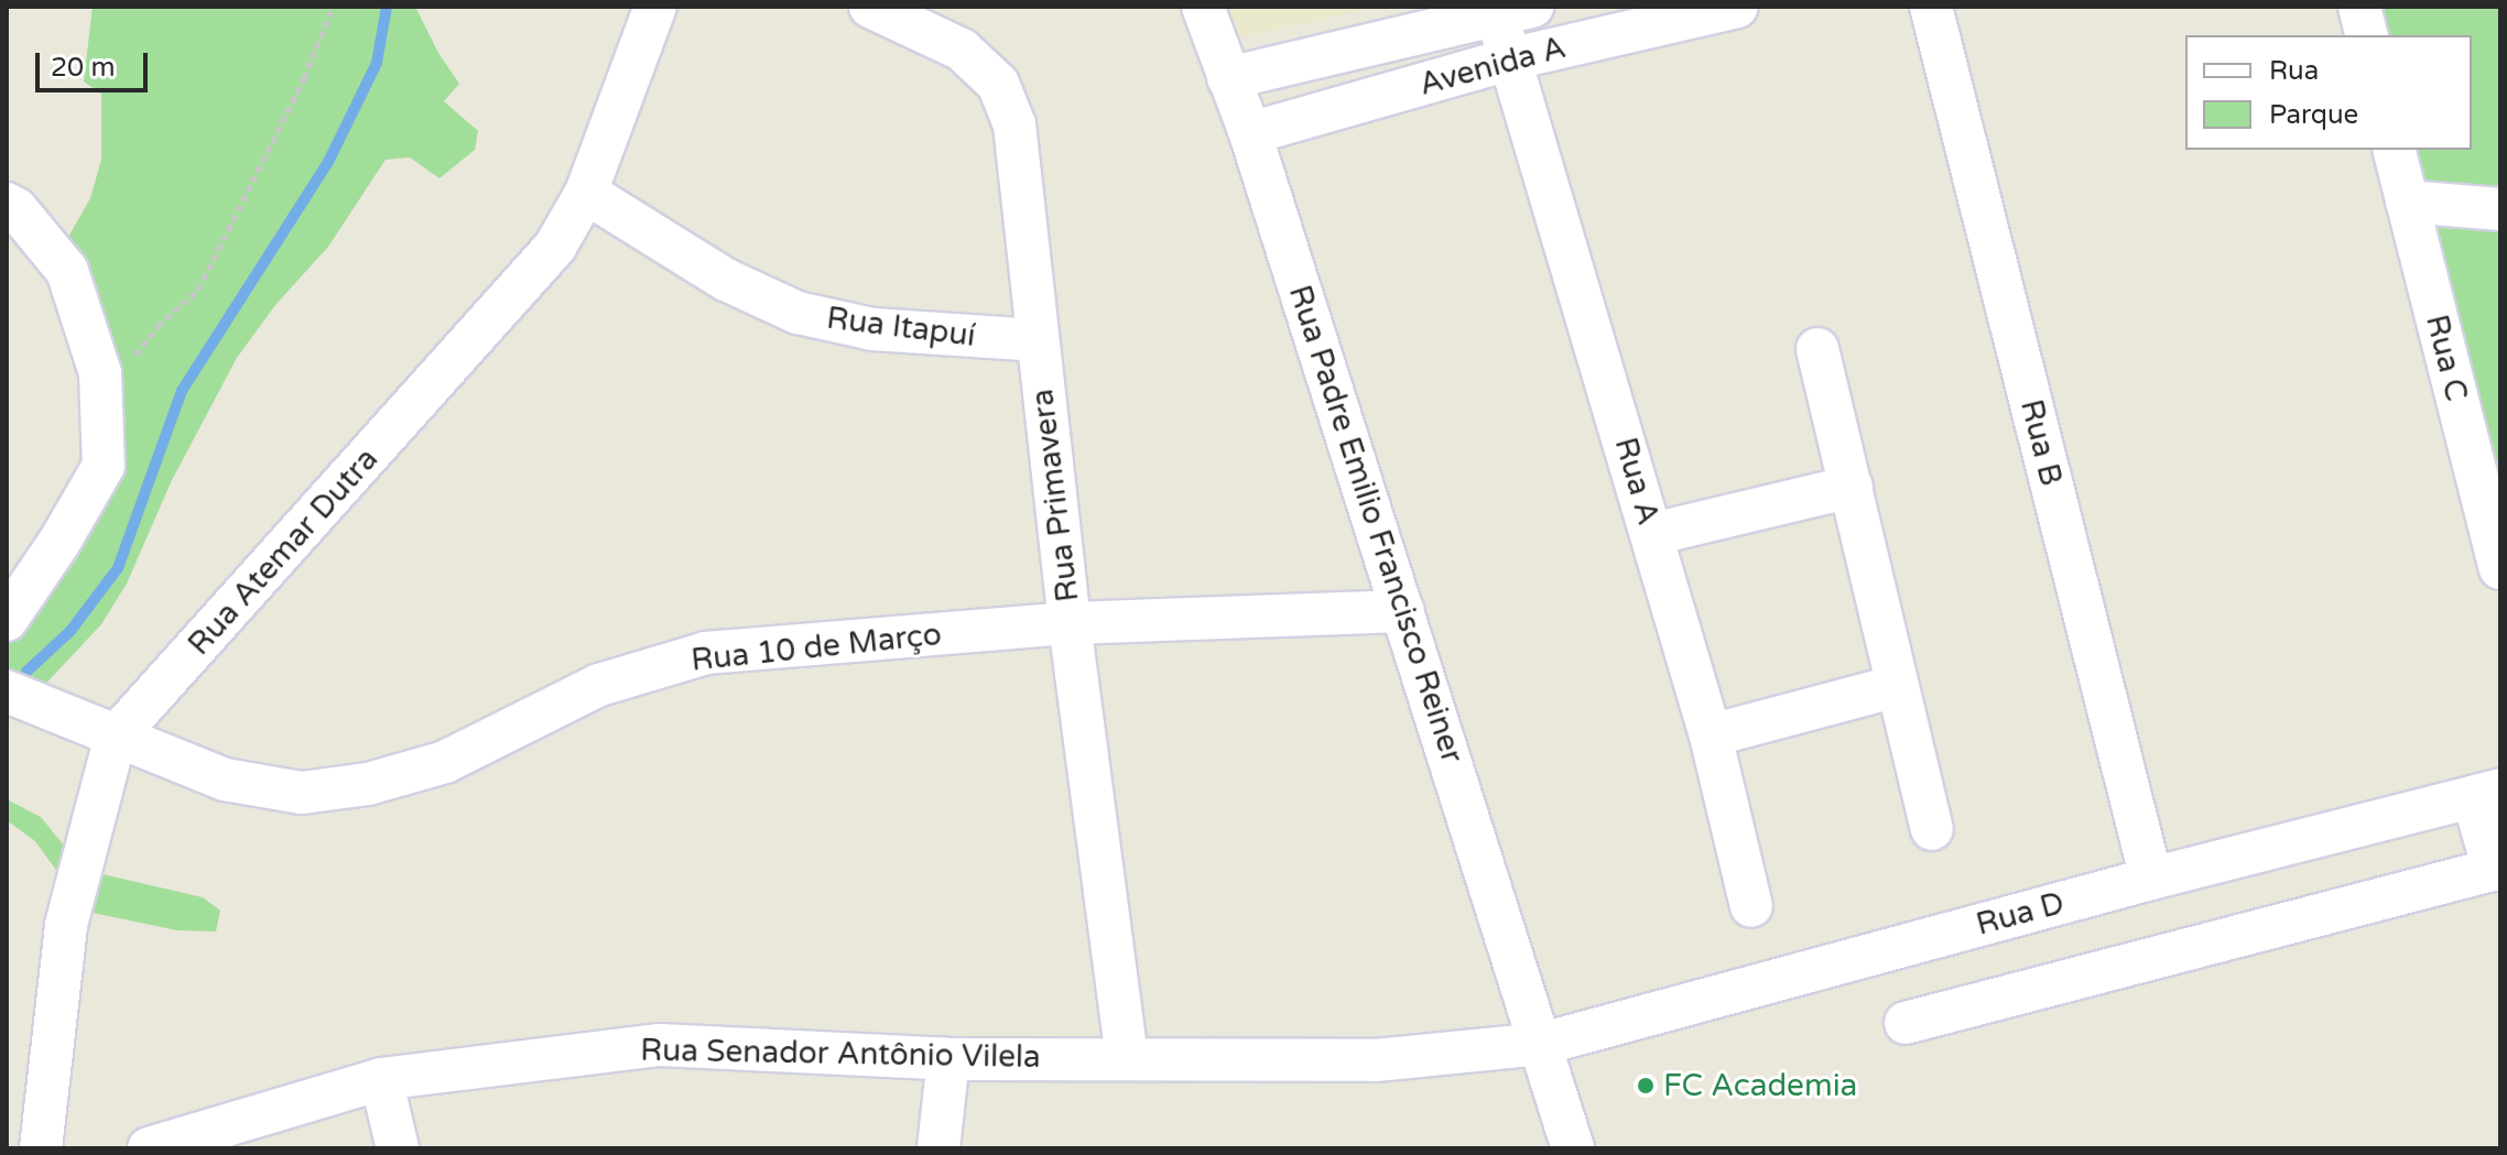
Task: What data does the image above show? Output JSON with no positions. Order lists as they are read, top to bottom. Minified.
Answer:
{"streets":{"street":["Avenida A","Rua Itapuí","Rua C","Rua B","Rua A","Rua Primavera","Rua Padre Emilio Francisco Reiner","Rua Atemar Dutra","Rua 10 de Março","Rua D","Rua Senador Antônio Vilela"]},"crossings":[["Avenida A","Rua A"],["Avenida A","Rua Padre Emilio Francisco Reiner"],["Rua Itapuí","Rua Primavera"],["Rua Itapuí","Rua Atemar Dutra"],["Rua B","Rua D"],["Rua Primavera","Rua 10 de Março"],["Rua Primavera","Rua Senador Antônio Vilela"],["Rua Padre Emilio Francisco Reiner","Rua 10 de Março"],["Rua Padre Emilio Francisco Reiner","Rua D"],["Rua Padre Emilio Francisco Reiner","Rua Senador Antônio Vilela"],["Rua Atemar Dutra","Rua 10 de Março"],["Rua D","Rua Senador Antônio Vilela"]],"places":["FC Academia"],"legend":["Rua","Parque"],"scale_bar":"20 m"}
